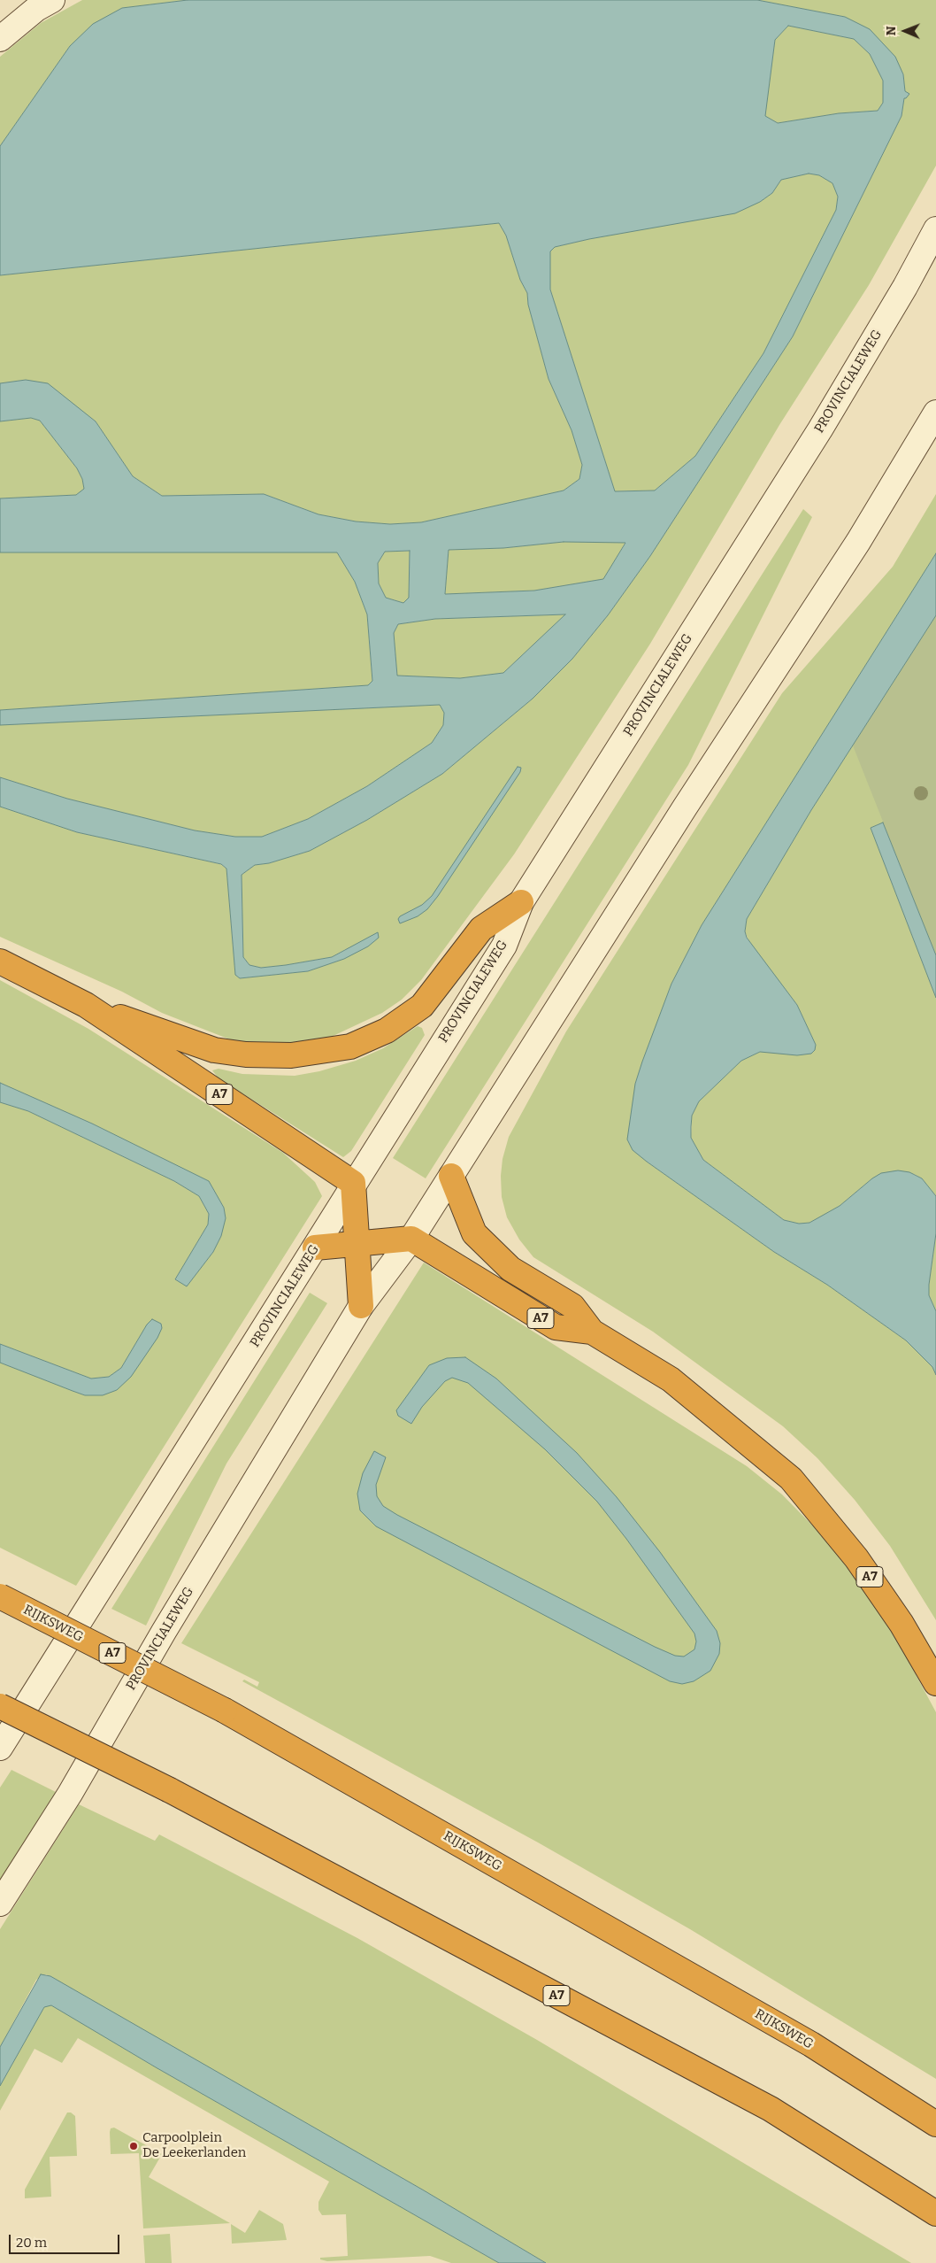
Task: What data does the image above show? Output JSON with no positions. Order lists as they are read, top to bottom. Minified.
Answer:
{"streets":{"highway":["A7","RIJKSWEG"],"main road":["PROVINCIALEWEG"]},"crossings":[["PROVINCIALEWEG","A7"]],"places":["Carpoolplein De Leekerlanden"],"scale_bar":"20 m","north":"left"}
